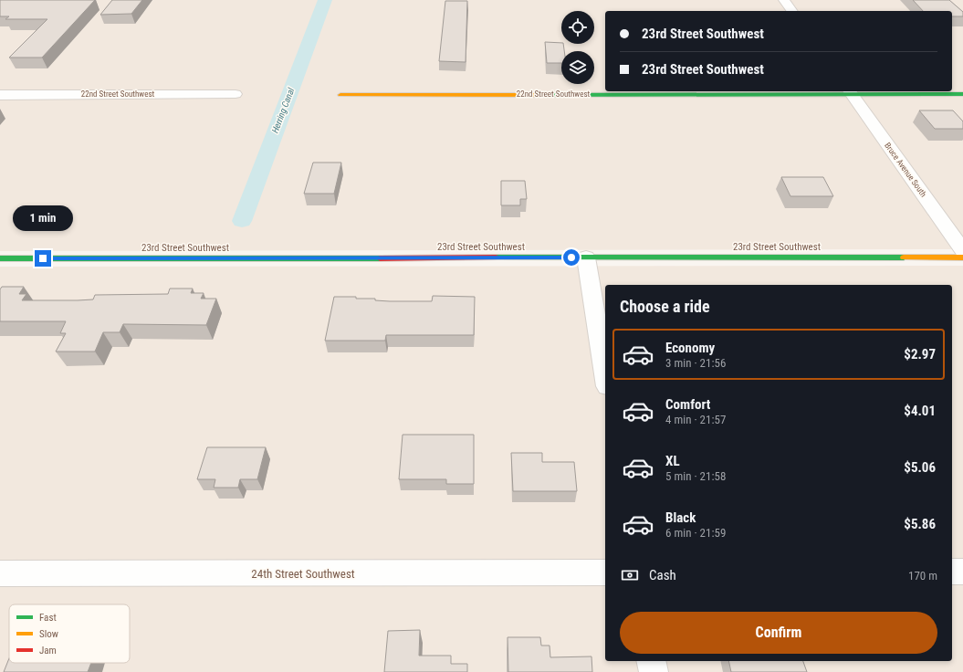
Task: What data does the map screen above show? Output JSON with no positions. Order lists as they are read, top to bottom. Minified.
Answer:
{"streets":{"street":["22nd Street Southwest","Bruce Avenue South","23rd Street Southwest","24th Street Southwest"]},"crossings":[["22nd Street Southwest","Bruce Avenue South"]],"water":["Herring Canal"],"legend":["Fast","Slow","Jam"],"page":{"banner":["23rd Street Southwest","23rd Street Southwest"],"bubble":"1 min","heading":"Choose a ride","list":[{"name":"Economy","note":"3 min · 21:56","value":"$2.97"},{"name":"Comfort","note":"4 min · 21:57","value":"$4.01"},{"name":"XL","note":"5 min · 21:58","value":"$5.06"},{"name":"Black","note":"6 min · 21:59","value":"$5.86"}],"pay":["Cash","170 m"],"buttons":"Confirm"}}
